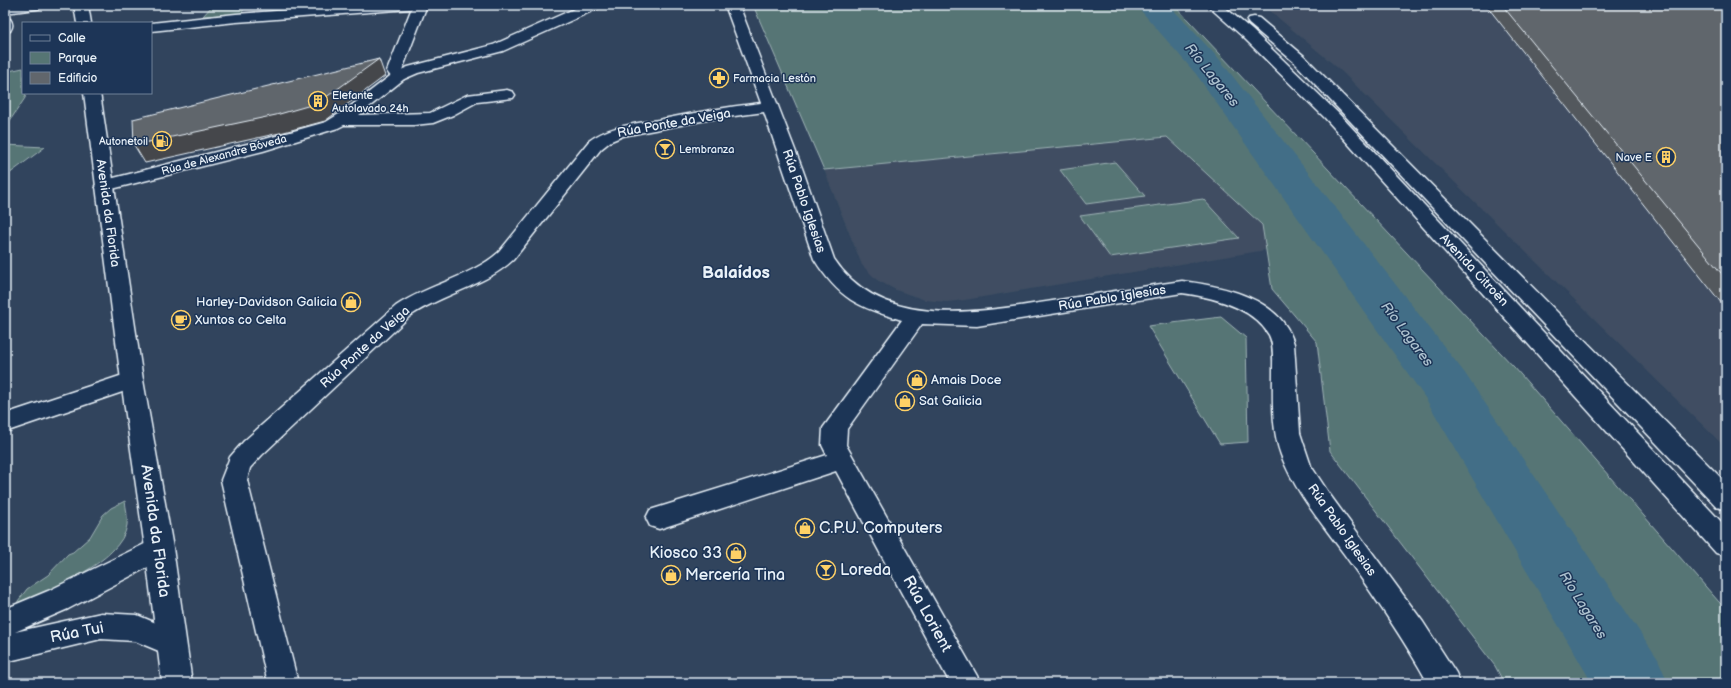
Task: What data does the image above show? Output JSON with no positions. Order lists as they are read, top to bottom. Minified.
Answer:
{"streets":{"street":["Rúa Ponte da Veiga","Rúa de Alexandre Bóveda","Rúa Pablo Iglesias","Avenida da Florida","Avenida Citroën","Rúa Lorient","Rúa Tui"]},"crossings":[["Rúa Ponte da Veiga","Rúa Pablo Iglesias"],["Rúa de Alexandre Bóveda","Avenida da Florida"],["Rúa Pablo Iglesias","Rúa Lorient"],["Avenida da Florida","Rúa Tui"]],"districts":["Balaídos"],"water":["Río Lagares"],"places":{"pharmacy":["Farmacia Lestón"],"building":["Elefante Autolavado 24h","Nave E"],"fuel station":["Autonetoil"],"bar":["Lembranza","Loreda"],"shop":["Harley-Davidson Galicia","Amais Doce","Sat Galicia","C.P.U. Computers","Kiosco 33","Mercería Tina"],"cafe":["Xuntos co Celta"]},"legend":["Calle","Parque","Edificio"]}
